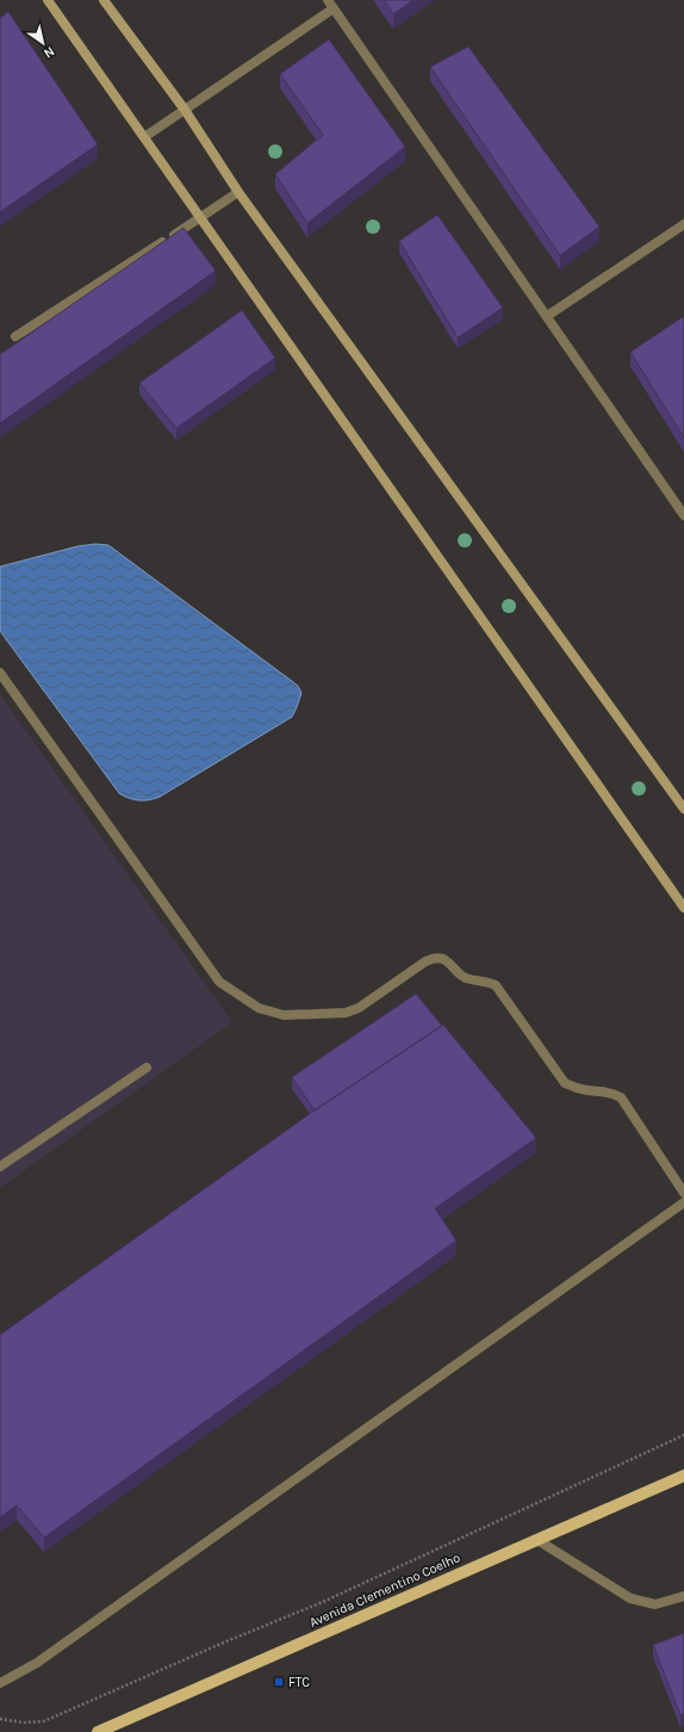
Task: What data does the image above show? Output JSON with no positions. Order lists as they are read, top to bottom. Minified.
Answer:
{"streets":{"main road":["Avenida Clementino Coelho"]},"places":{"transit":["FTC"]},"north":"bottom right"}
